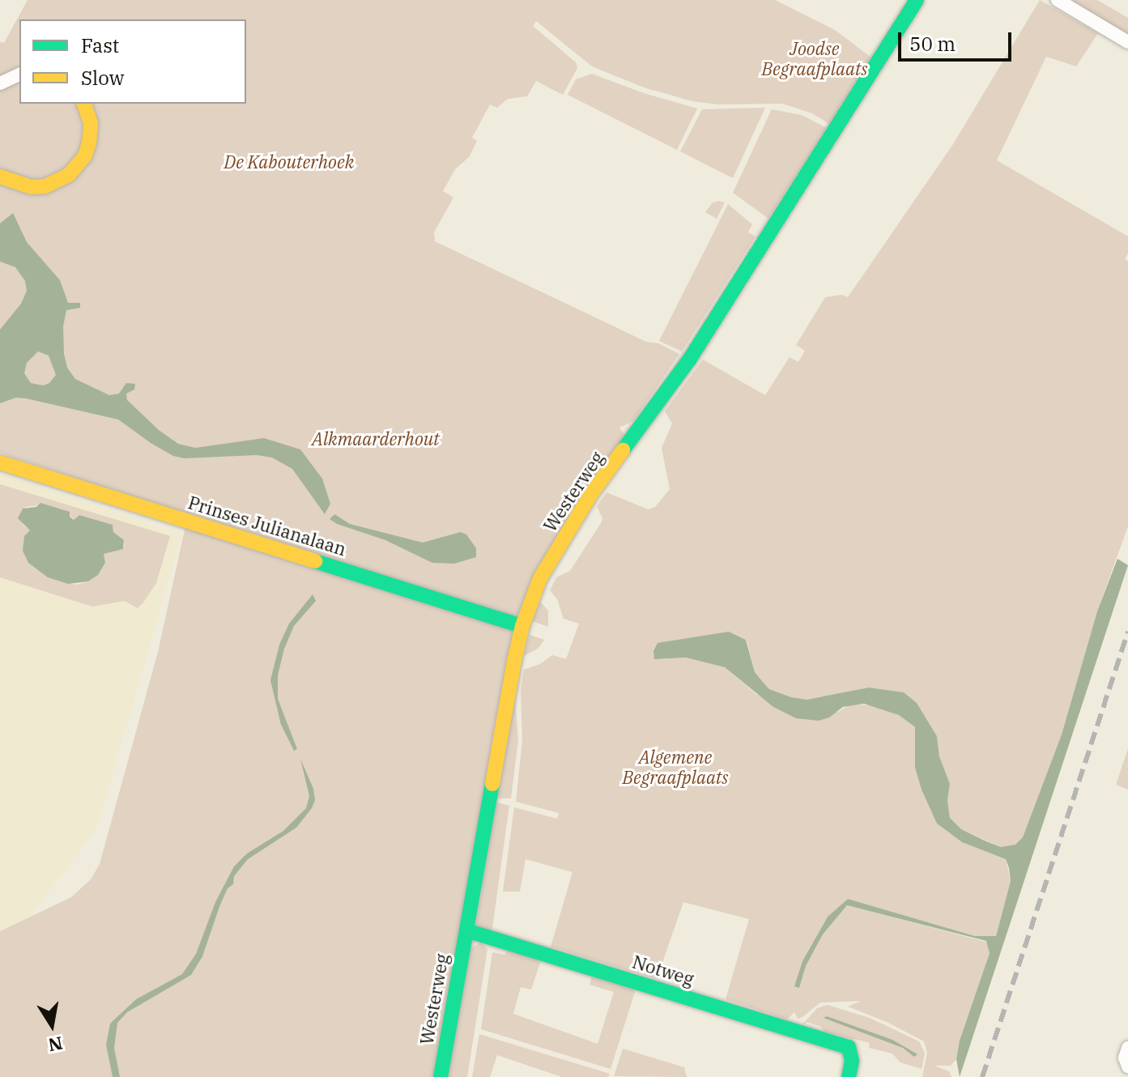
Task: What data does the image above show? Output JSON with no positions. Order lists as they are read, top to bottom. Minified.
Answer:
{"streets":{"street":["Westerweg","Prinses Julianalaan","Notweg"]},"crossings":[["Westerweg","Prinses Julianalaan"],["Westerweg","Notweg"]],"parks":["Joodse Begraafplaats","De Kabouterhoek","Alkmaarderhout","Algemene Begraafplaats"],"legend":["Fast","Slow"],"scale_bar":"50 m","north":"bottom"}
